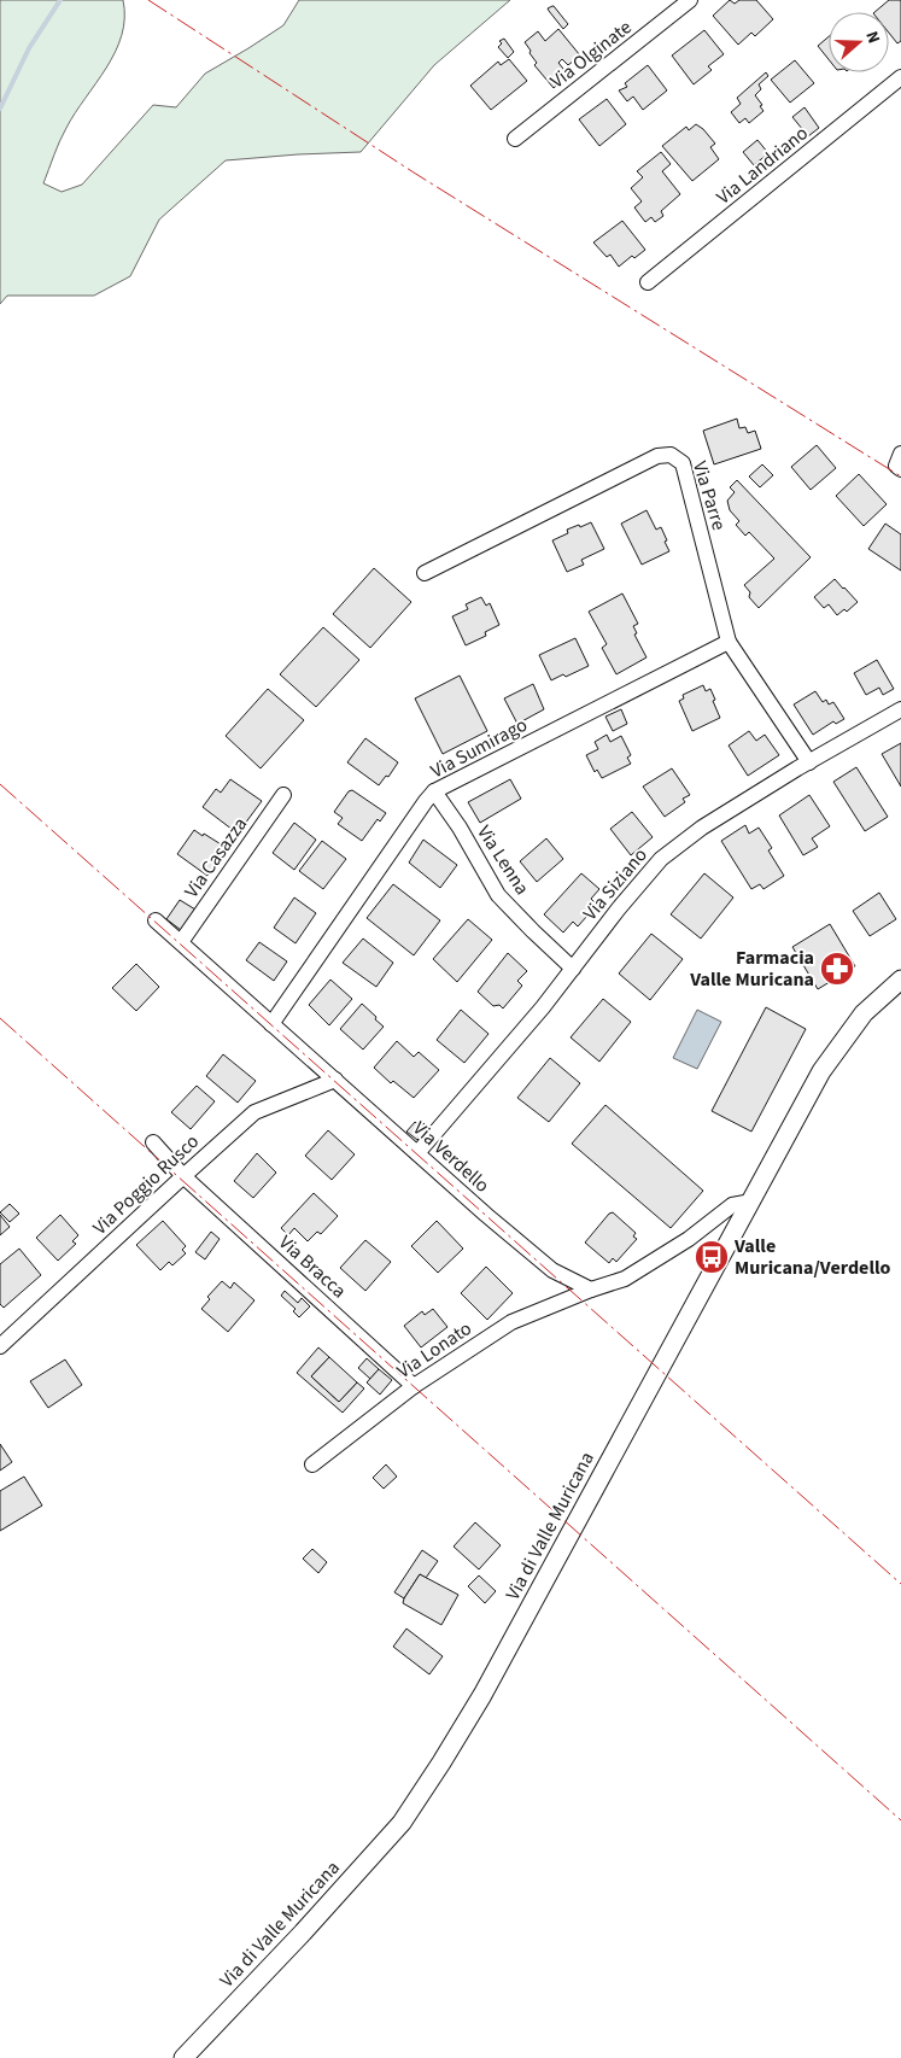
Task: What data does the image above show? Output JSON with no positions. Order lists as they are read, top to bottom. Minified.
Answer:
{"streets":{"street":["Via Olginate","Via Landriano","Via Parre","Via Sumirago","Via Casazza","Via Lenna","Via Siziano","Via Verdello","Via Poggio Rusco","Via Bracca","Via Lonato","Via di Valle Muricana"]},"crossings":[["Via Parre","Via Sumirago"],["Via Parre","Via Siziano"],["Via Sumirago","Via Lenna"],["Via Sumirago","Via Verdello"],["Via Casazza","Via Verdello"],["Via Lenna","Via Siziano"],["Via Siziano","Via Verdello"],["Via Verdello","Via Poggio Rusco"],["Via Verdello","Via Lonato"],["Via Poggio Rusco","Via Bracca"],["Via Bracca","Via Lonato"]],"places":{"pharmacy":["Farmacia Valle Muricana"],"bus stop":["Valle Muricana/Verdello"]},"north":"right"}
